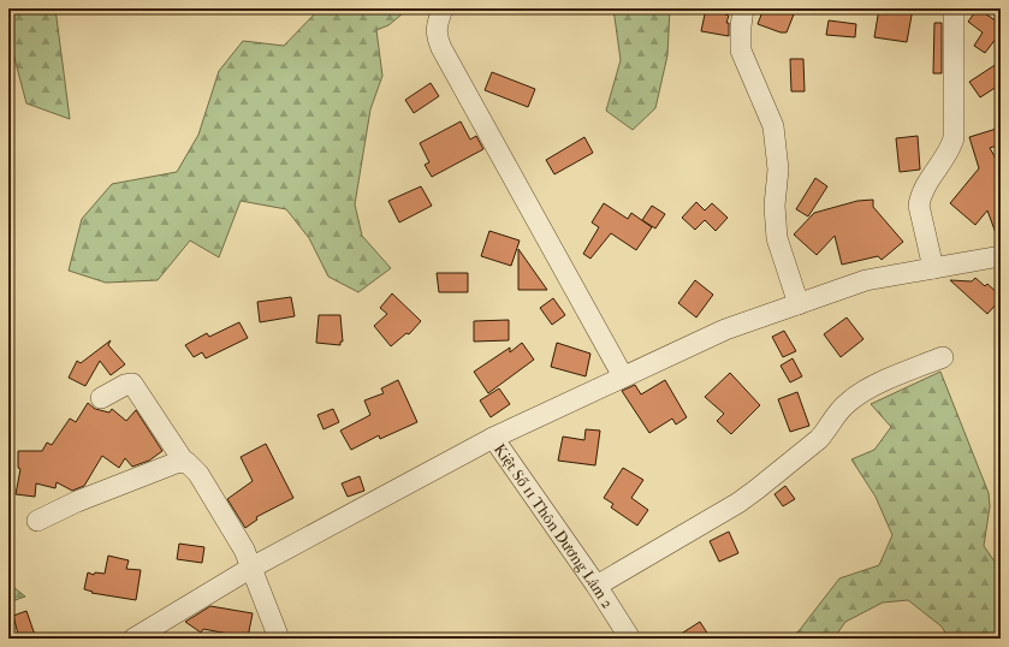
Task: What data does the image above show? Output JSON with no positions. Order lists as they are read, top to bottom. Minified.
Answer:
{"streets":{"street":["Kiệt Số 11 Thôn Dương Lâm 2"]}}
